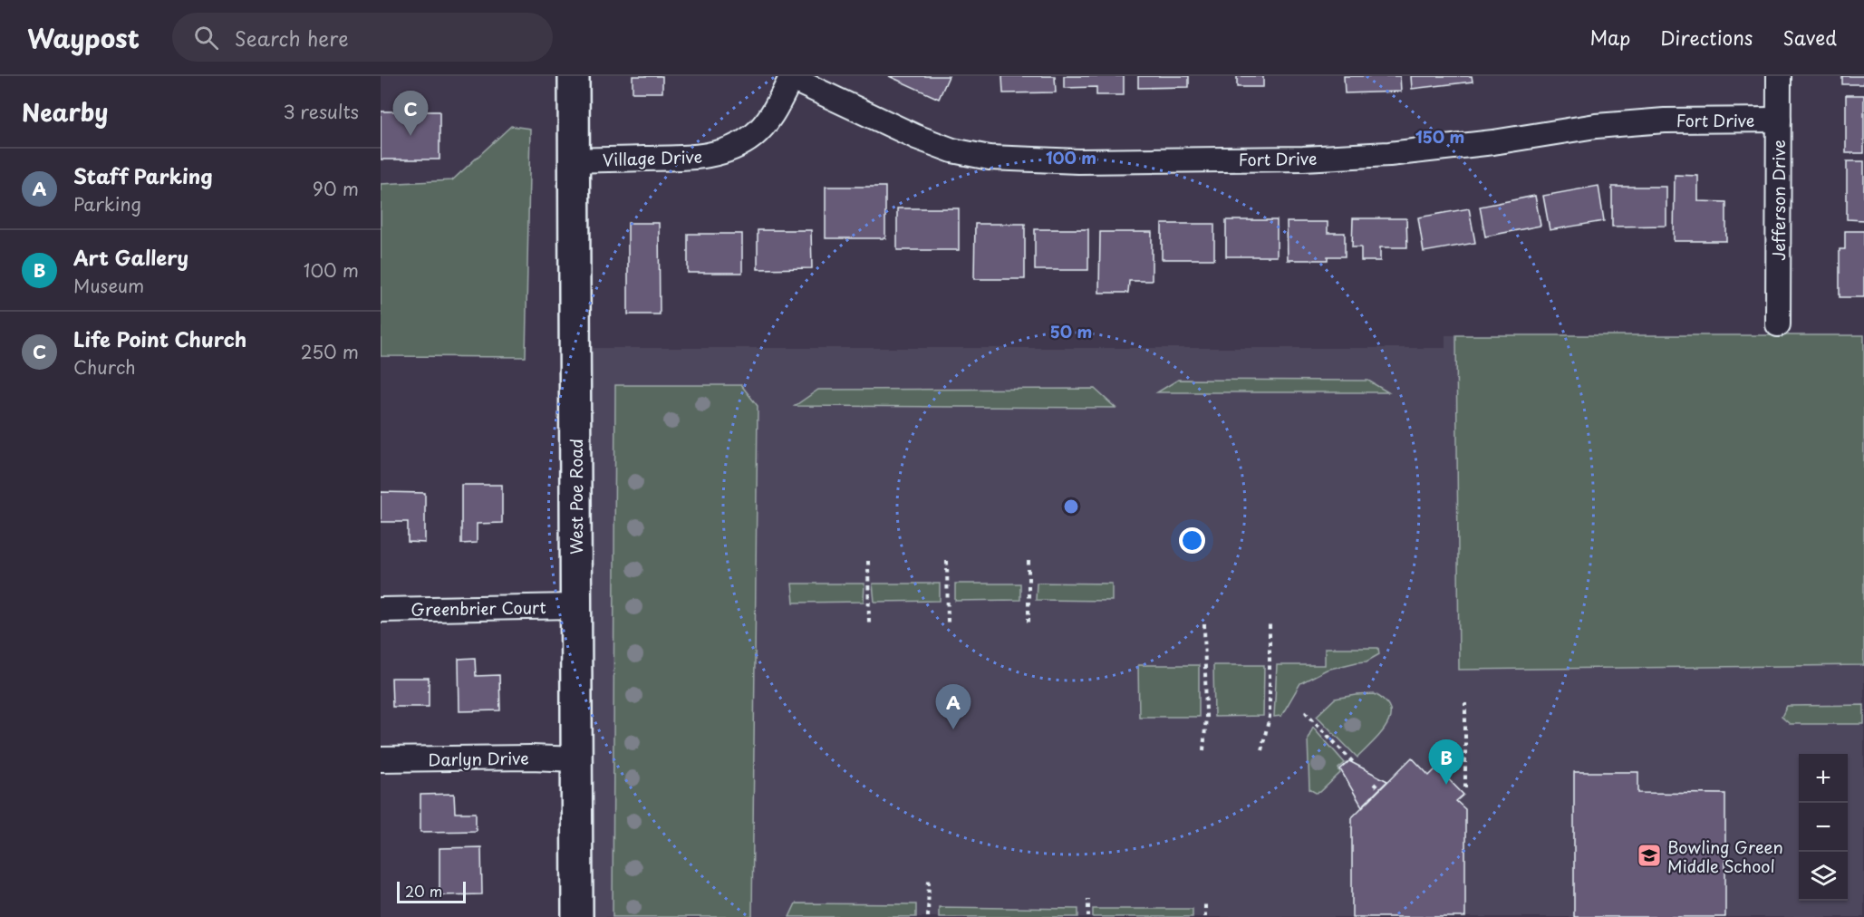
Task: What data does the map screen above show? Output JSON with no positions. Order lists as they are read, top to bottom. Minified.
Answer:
{"streets":{"main road":["West Poe Road"],"street":["Fort Drive","Village Drive","Jefferson Drive","Greenbrier Court","Darlyn Drive"]},"crossings":[["Fort Drive","Village Drive"],["Fort Drive","Jefferson Drive"],["Village Drive","West Poe Road"],["West Poe Road","Greenbrier Court"],["West Poe Road","Darlyn Drive"]],"places":{"school or university":["Bowling Green Middle School"]},"scale_bar":"20 m","page":{"header":"Waypost","search":"Search here","nav":["Map","Directions","Saved"],"heading":["Nearby","3 results"],"pins":["C","A","B"],"list":[{"mark":"A","name":"Staff Parking","note":"Parking","value":"90 m"},{"mark":"B","name":"Art Gallery","note":"Museum","value":"100 m"},{"mark":"C","name":"Life Point Church","note":"Church","value":"250 m"}],"map_buttons":["+","−"],"scale":"20 m"},"rings":["150 m","100 m","50 m"]}
